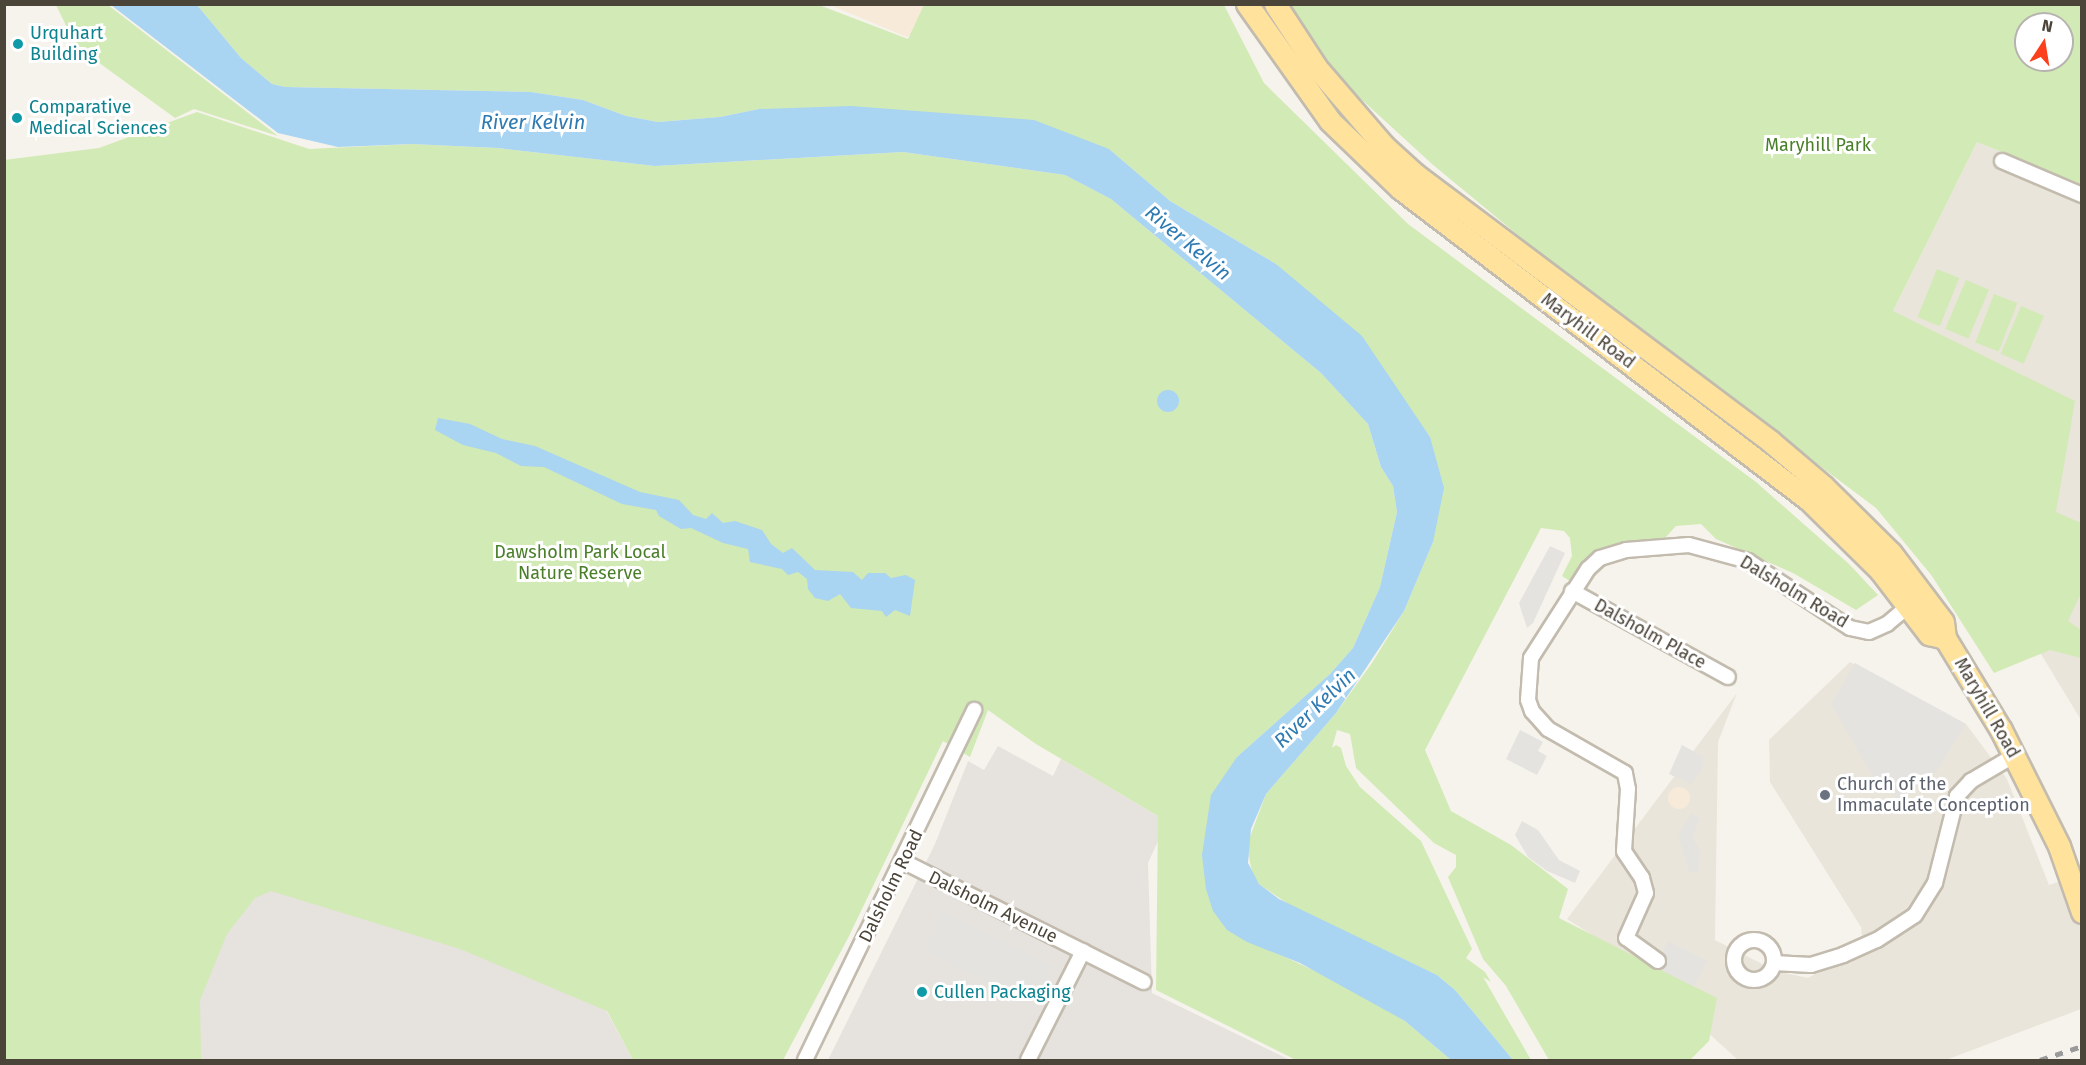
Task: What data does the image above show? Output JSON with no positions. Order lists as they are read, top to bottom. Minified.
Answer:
{"streets":{"main road":["Maryhill Road"],"street":["Dalsholm Road","Dalsholm Place","Dalsholm Avenue"]},"crossings":[["Maryhill Road","Dalsholm Road"],["Dalsholm Road","Dalsholm Place"],["Dalsholm Road","Dalsholm Avenue"]],"water":["River Kelvin"],"parks":["Maryhill Park","Dawsholm Park Local Nature Reserve"],"places":["Urquhart Building","Comparative Medical Sciences","Church of the Immaculate Conception","Cullen Packaging"],"north":"top"}
